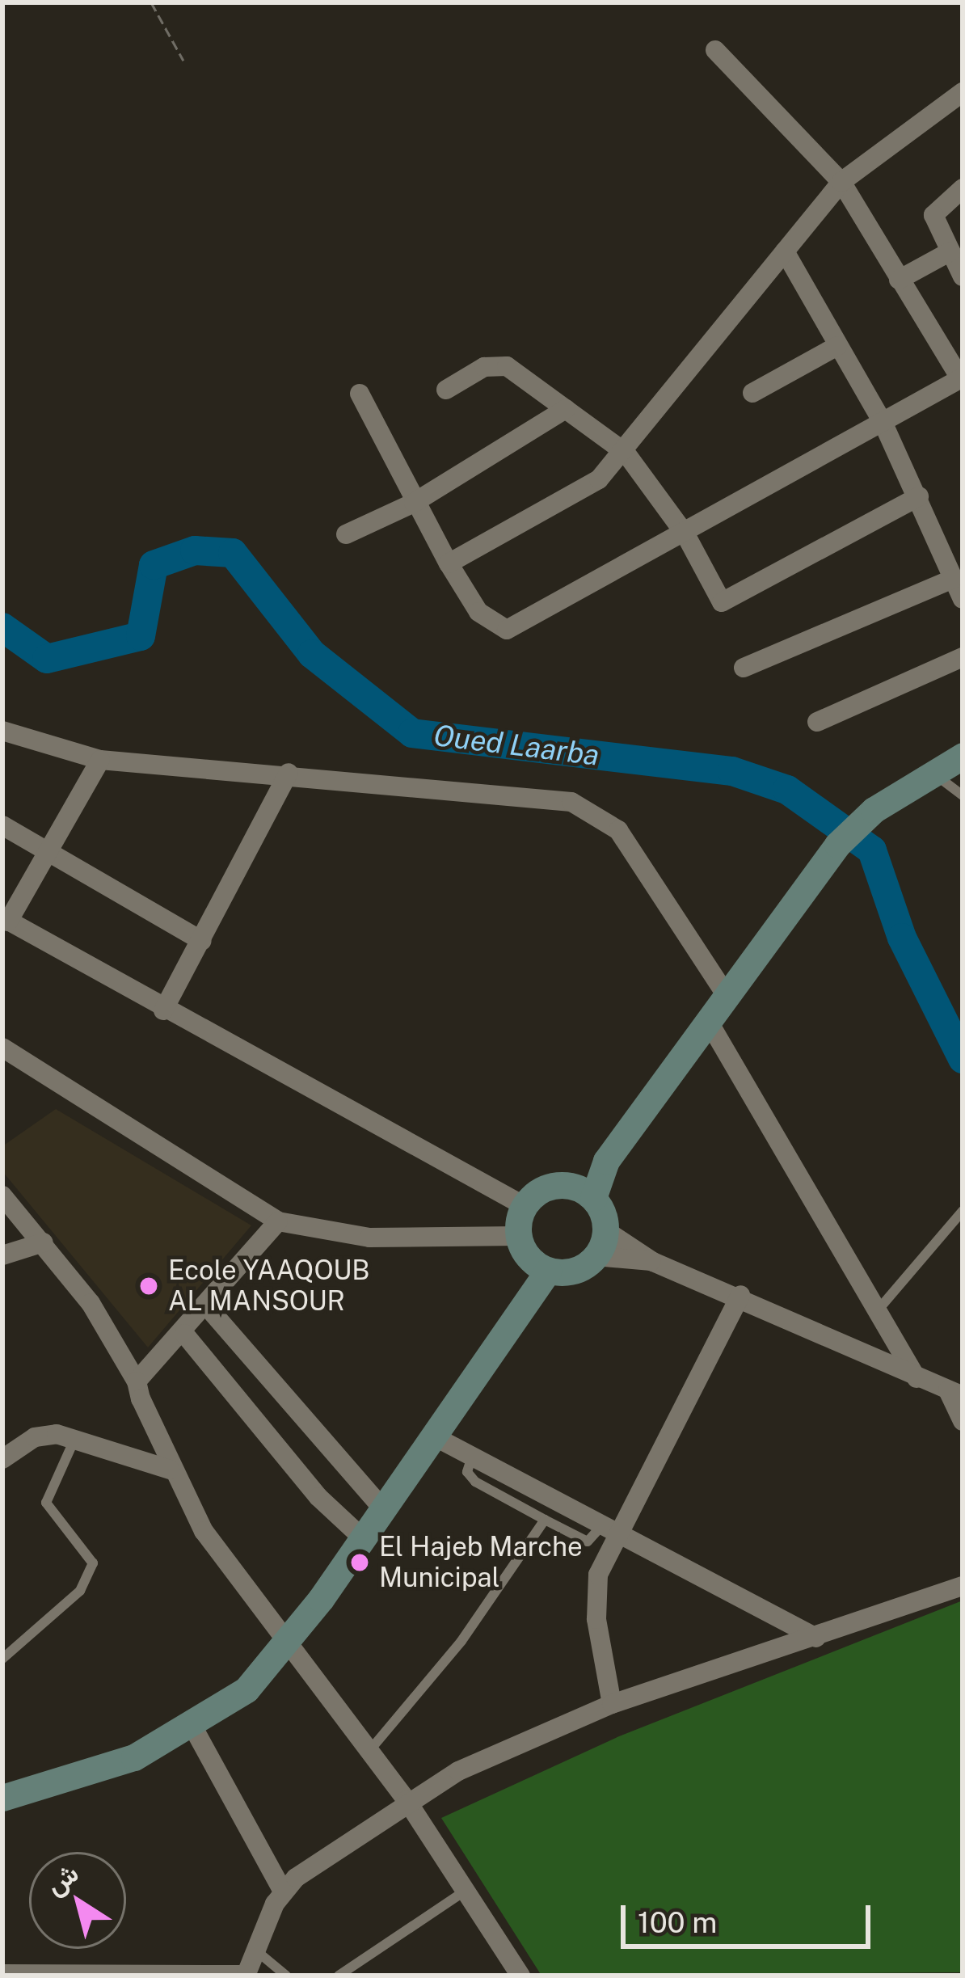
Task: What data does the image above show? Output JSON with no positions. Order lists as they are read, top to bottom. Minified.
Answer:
{"water":["Oued Laarba"],"places":["Ecole YAAQOUB AL MANSOUR","El Hajeb Marche Municipal"],"scale_bar":"100 m","north":"top left"}
